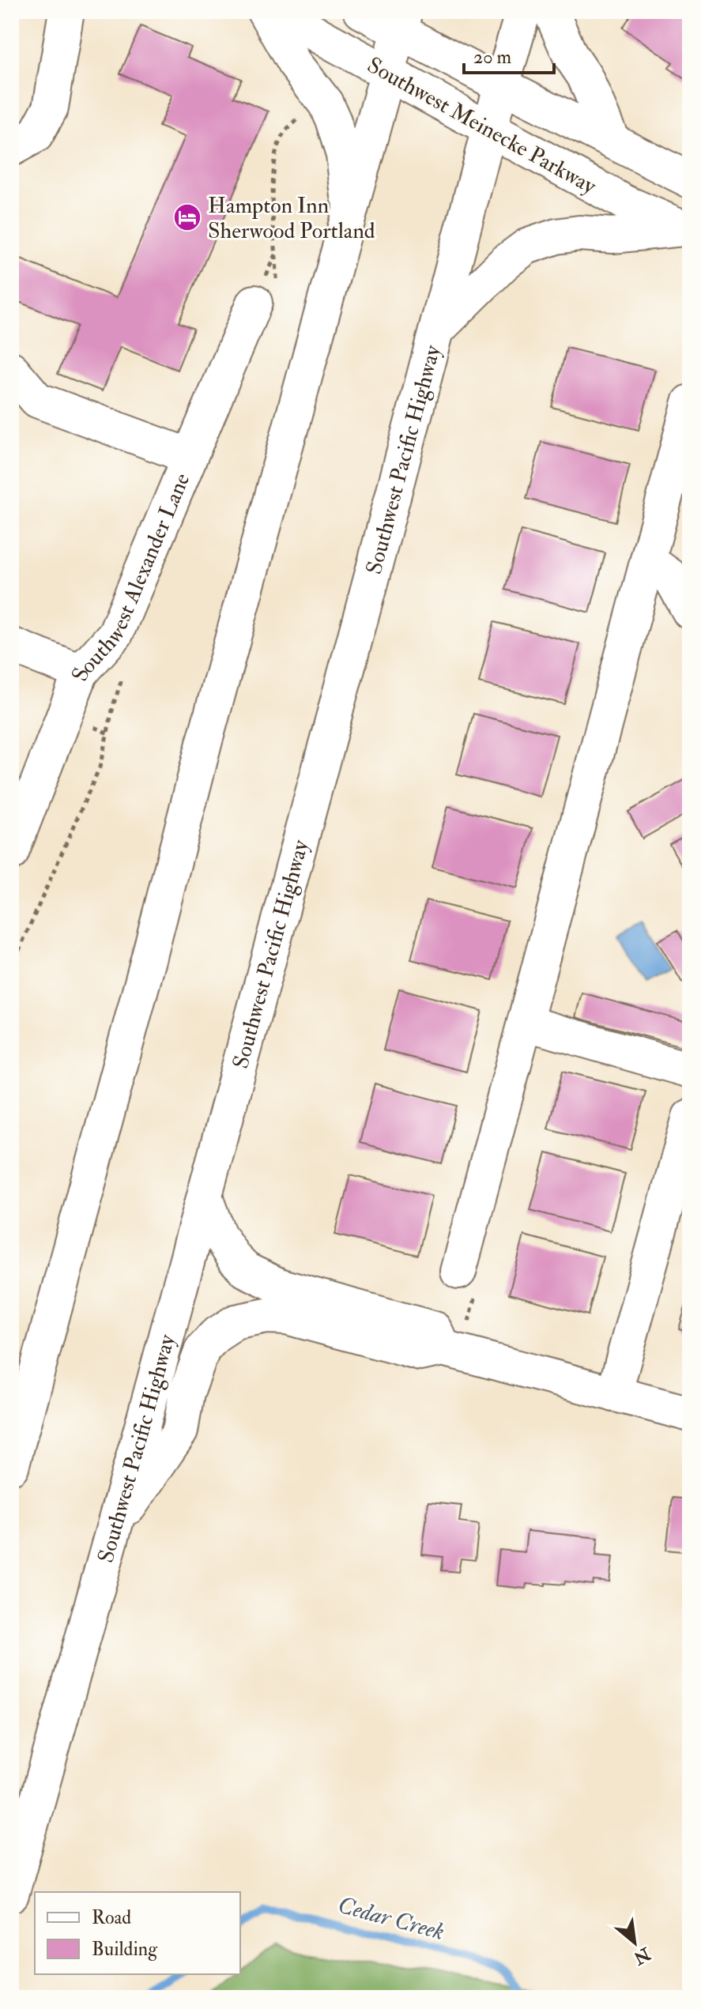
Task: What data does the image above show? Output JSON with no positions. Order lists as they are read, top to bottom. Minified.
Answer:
{"streets":{"main road":["Southwest Meinecke Parkway","Southwest Pacific Highway","Southwest Alexander Lane"]},"crossings":[["Southwest Meinecke Parkway","Southwest Pacific Highway"]],"water":["Cedar Creek"],"places":{"hotel":["Hampton Inn Sherwood Portland"]},"legend":["Road","Building"],"scale_bar":"20 m","north":"bottom right"}
